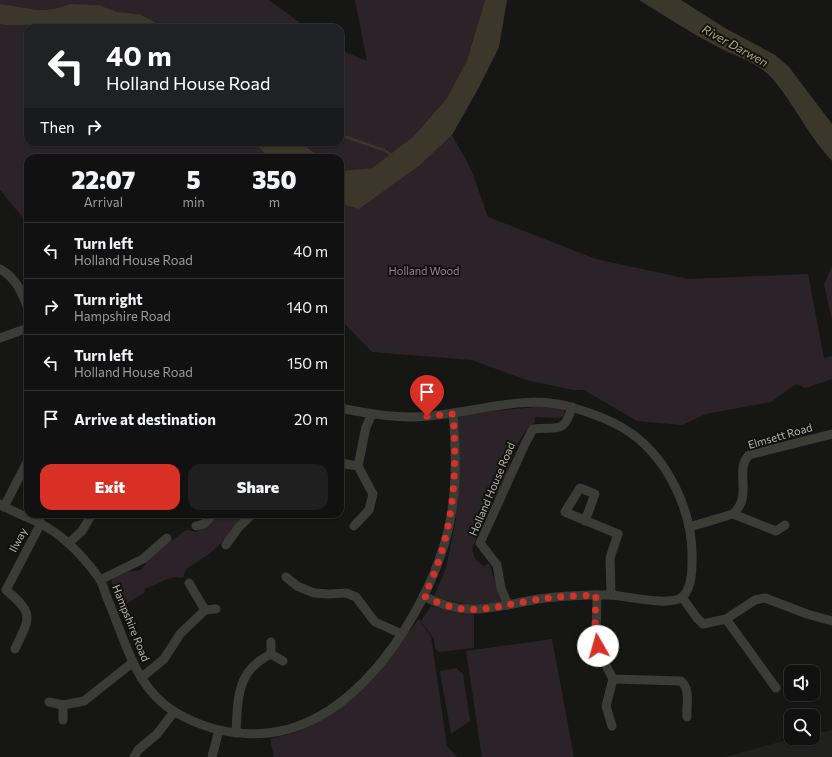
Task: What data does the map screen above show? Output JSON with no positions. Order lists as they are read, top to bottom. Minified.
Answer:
{"streets":{"street":["Elmsett Road","Holland House Road","Ilway","Hampshire Road"]},"crossings":[["Ilway","Hampshire Road"]],"water":["River Darwen"],"parks":["Holland Wood"],"page":{"turn":["40 m","Holland House Road"],"then":"Then","eta":["22:07","Arrival","5","min","350","m"],"list":[{"name":"Turn left","note":"Holland House Road","value":"40 m"},{"name":"Turn right","note":"Hampshire Road","value":"140 m"},{"name":"Turn left","note":"Holland House Road","value":"150 m"},{"name":"Arrive at destination","value":"20 m"}],"buttons":["Exit","Share"]}}
